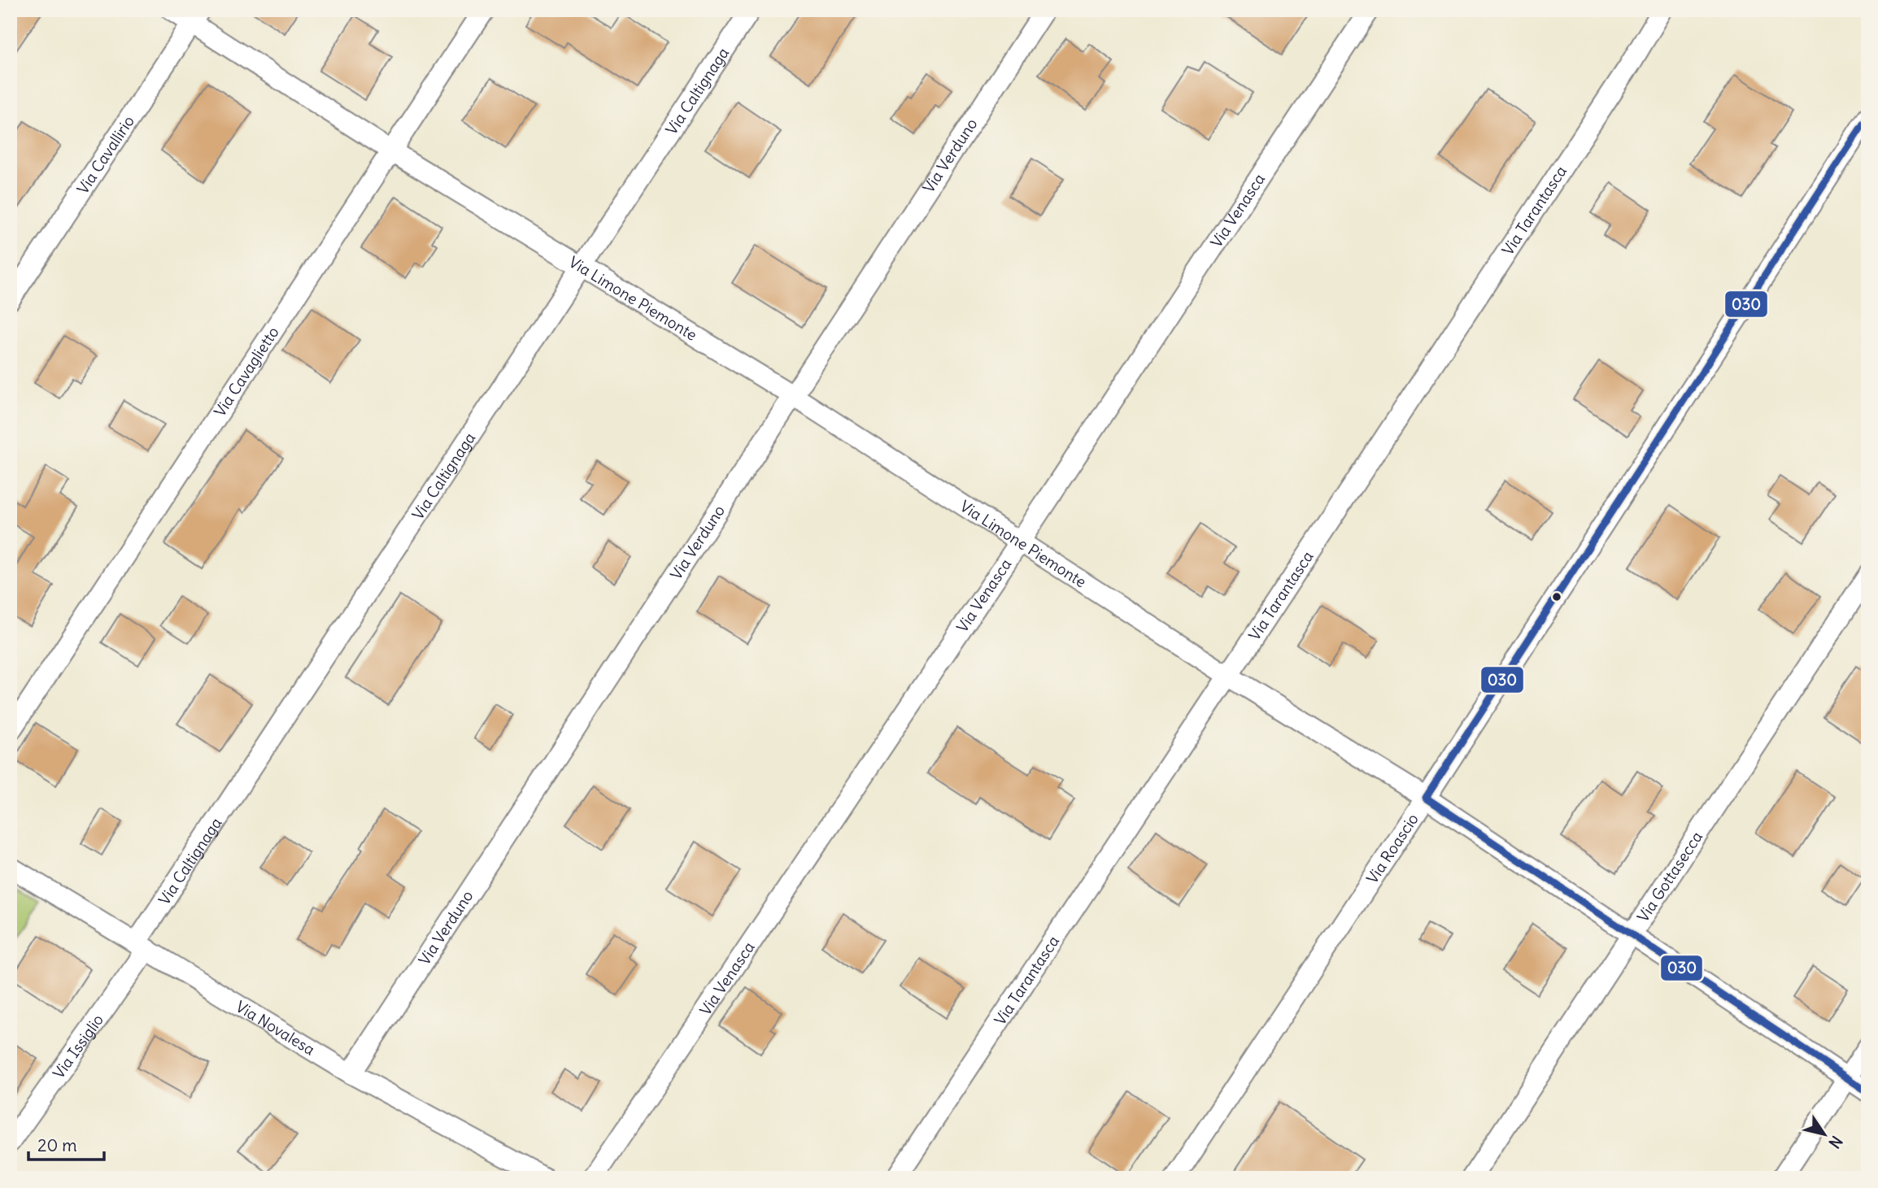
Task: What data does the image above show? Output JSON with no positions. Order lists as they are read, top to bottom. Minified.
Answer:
{"streets":{"street":["Via Caltignaga","Via Cavallirio","Via Verduno","Via Tarantasca","Via Venasca","Via Limone Piemonte","Via Cavaglietto","Via Roascio","Via Gottasecca","Via Novalesa","Via Issiglio"]},"crossings":[["Via Caltignaga","Via Limone Piemonte"],["Via Caltignaga","Via Novalesa"],["Via Caltignaga","Via Issiglio"],["Via Cavallirio","Via Limone Piemonte"],["Via Verduno","Via Limone Piemonte"],["Via Verduno","Via Novalesa"],["Via Tarantasca","Via Limone Piemonte"],["Via Venasca","Via Limone Piemonte"],["Via Limone Piemonte","Via Cavaglietto"],["Via Limone Piemonte","Via Roascio"],["Via Limone Piemonte","Via Gottasecca"],["Via Novalesa","Via Issiglio"]],"lines":["transit line 030"],"scale_bar":"20 m","north":"bottom right"}
